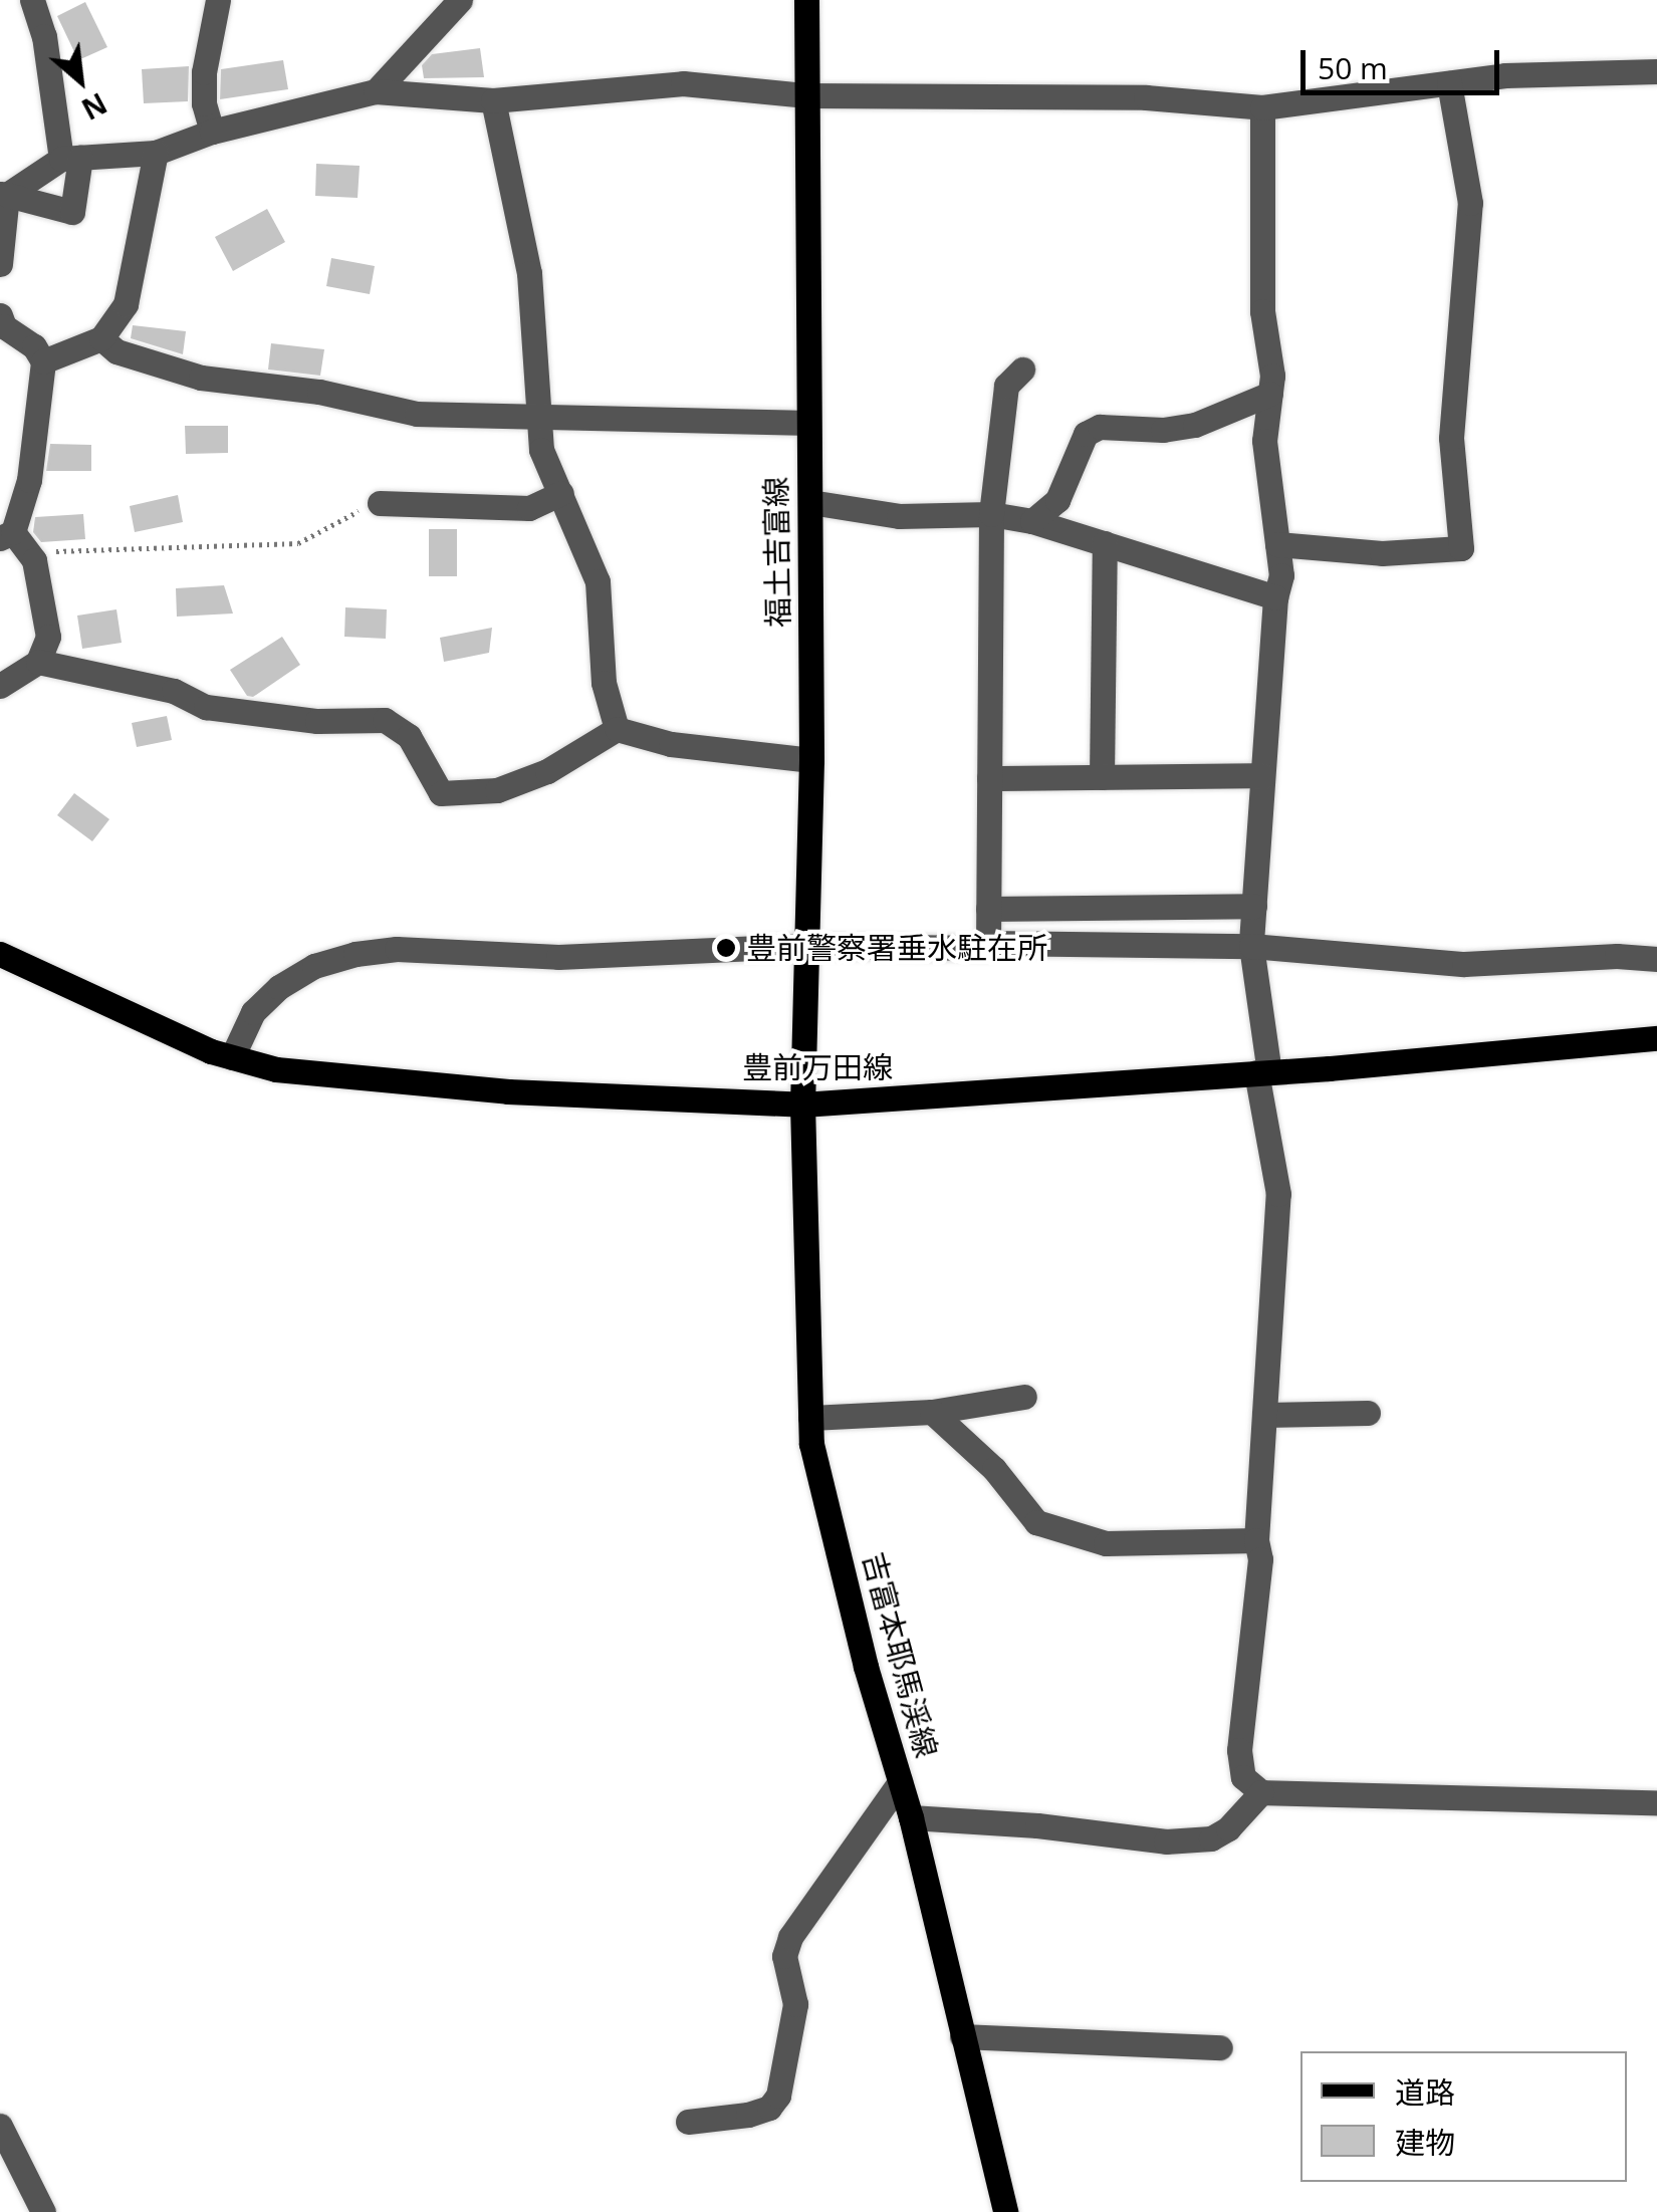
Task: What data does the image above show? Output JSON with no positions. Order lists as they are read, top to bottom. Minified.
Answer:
{"streets":{"main road":["福土吉富線","豊前万田線","吉富本耶馬渓線"]},"crossings":[["福土吉富線","豊前万田線"],["福土吉富線","吉富本耶馬渓線"],["豊前万田線","吉富本耶馬渓線"]],"places":["豊前警察署垂水駐在所"],"legend":["道路","建物"],"scale_bar":"50 m","north":"bottom right"}
